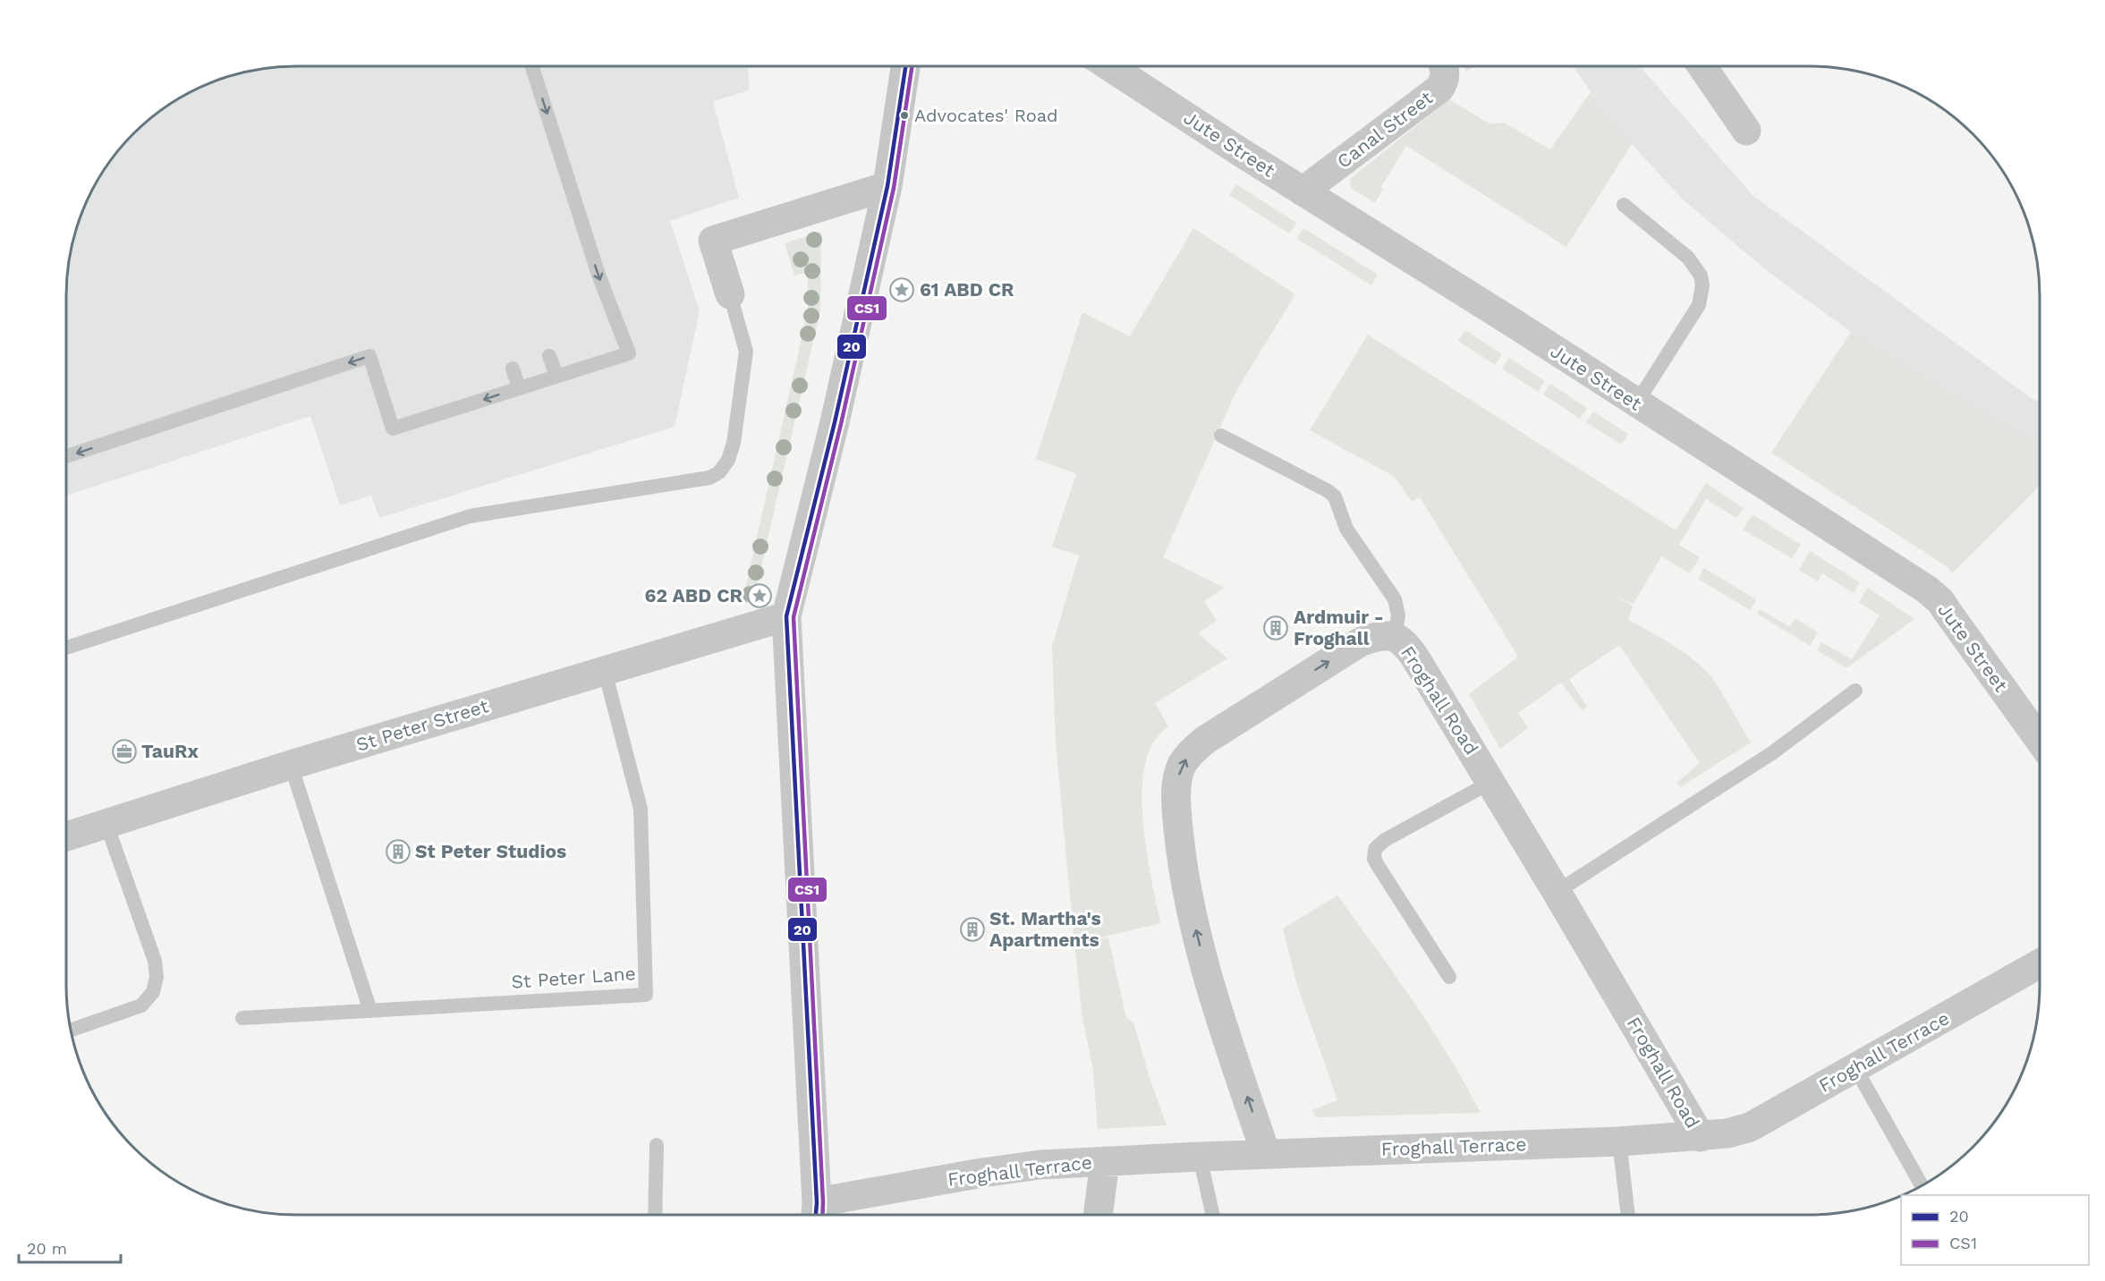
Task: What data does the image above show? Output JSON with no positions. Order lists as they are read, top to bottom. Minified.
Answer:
{"streets":{"street":["Canal Street","Jute Street","Froghall Road","St Peter Street","Froghall Terrace"],"lane":["St Peter Lane"]},"crossings":[["Canal Street","Jute Street"],["Froghall Road","Froghall Terrace"],["St Peter Street","St Peter Lane"]],"one_way":["Froghall Road"],"places":{"other":["Advocates' Road"],"place":["61 ABD CR","62 ABD CR"],"building":["Ardmuir - Froghall","St Peter Studios","St. Martha's Apartments"],"office":["TauRx"]},"lines":["transit line 20","transit line CS1"],"legend":["20","CS1"],"scale_bar":"20 m"}
